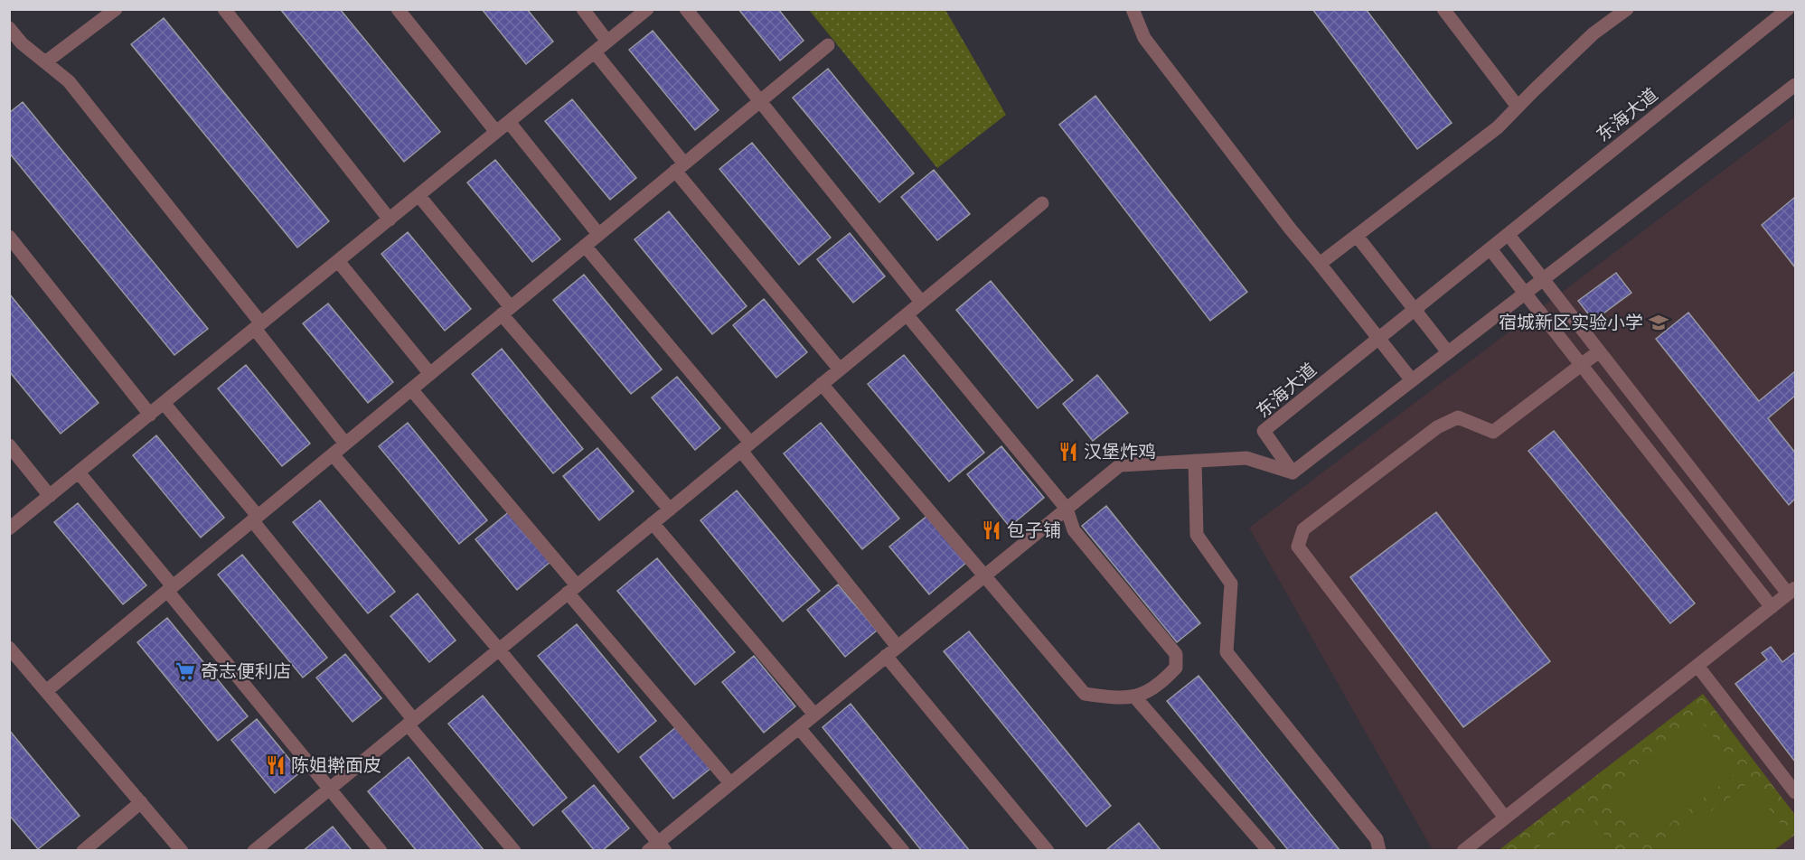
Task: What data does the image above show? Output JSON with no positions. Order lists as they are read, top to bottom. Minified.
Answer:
{"streets":{"street":["东海大道"]},"places":{"school or university":["宿城新区实验小学"],"restaurant":["汉堡炸鸡","包子铺","陈姐擀面皮"],"supermarket":["奇志便利店"]}}
